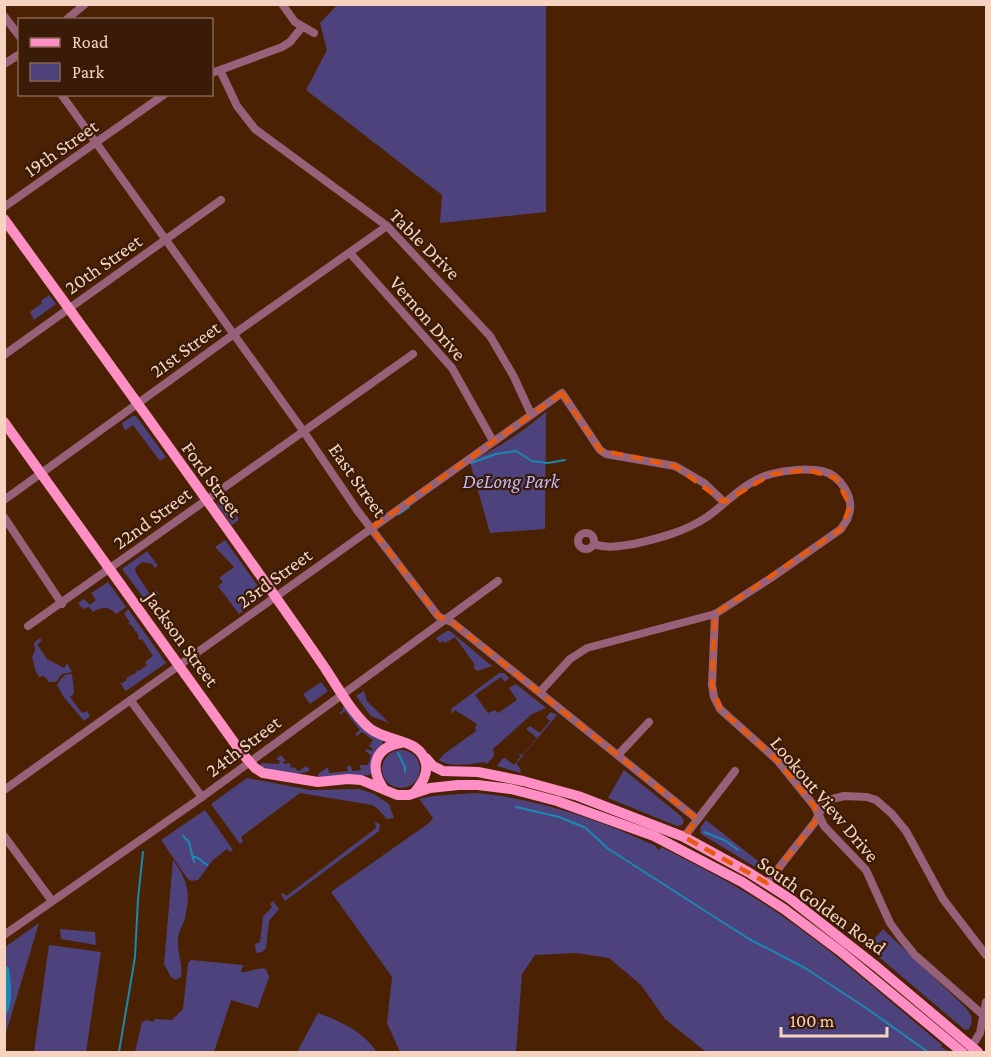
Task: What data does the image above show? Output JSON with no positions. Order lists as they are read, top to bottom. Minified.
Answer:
{"streets":{"main road":["Ford Street","Jackson Street","South Golden Road"],"street":["19th Street","Table Drive","20th Street","Vernon Drive","21st Street","East Street","22nd Street","23rd Street","24th Street","Lookout View Drive"]},"crossings":[["19th Street","East Street"],["Table Drive","21st Street"],["Table Drive","23rd Street"],["20th Street","Ford Street"],["20th Street","East Street"],["Vernon Drive","21st Street"],["Vernon Drive","23rd Street"],["21st Street","Ford Street"],["21st Street","East Street"],["21st Street","Jackson Street"],["Ford Street","22nd Street"],["Ford Street","23rd Street"],["Ford Street","Jackson Street"],["Ford Street","24th Street"],["Ford Street","South Golden Road"],["East Street","22nd Street"],["East Street","23rd Street"],["East Street","24th Street"],["22nd Street","Jackson Street"],["23rd Street","Jackson Street"],["Jackson Street","24th Street"],["Jackson Street","South Golden Road"]],"parks":["DeLong Park"],"legend":["Road","Park"],"scale_bar":"100 m"}
